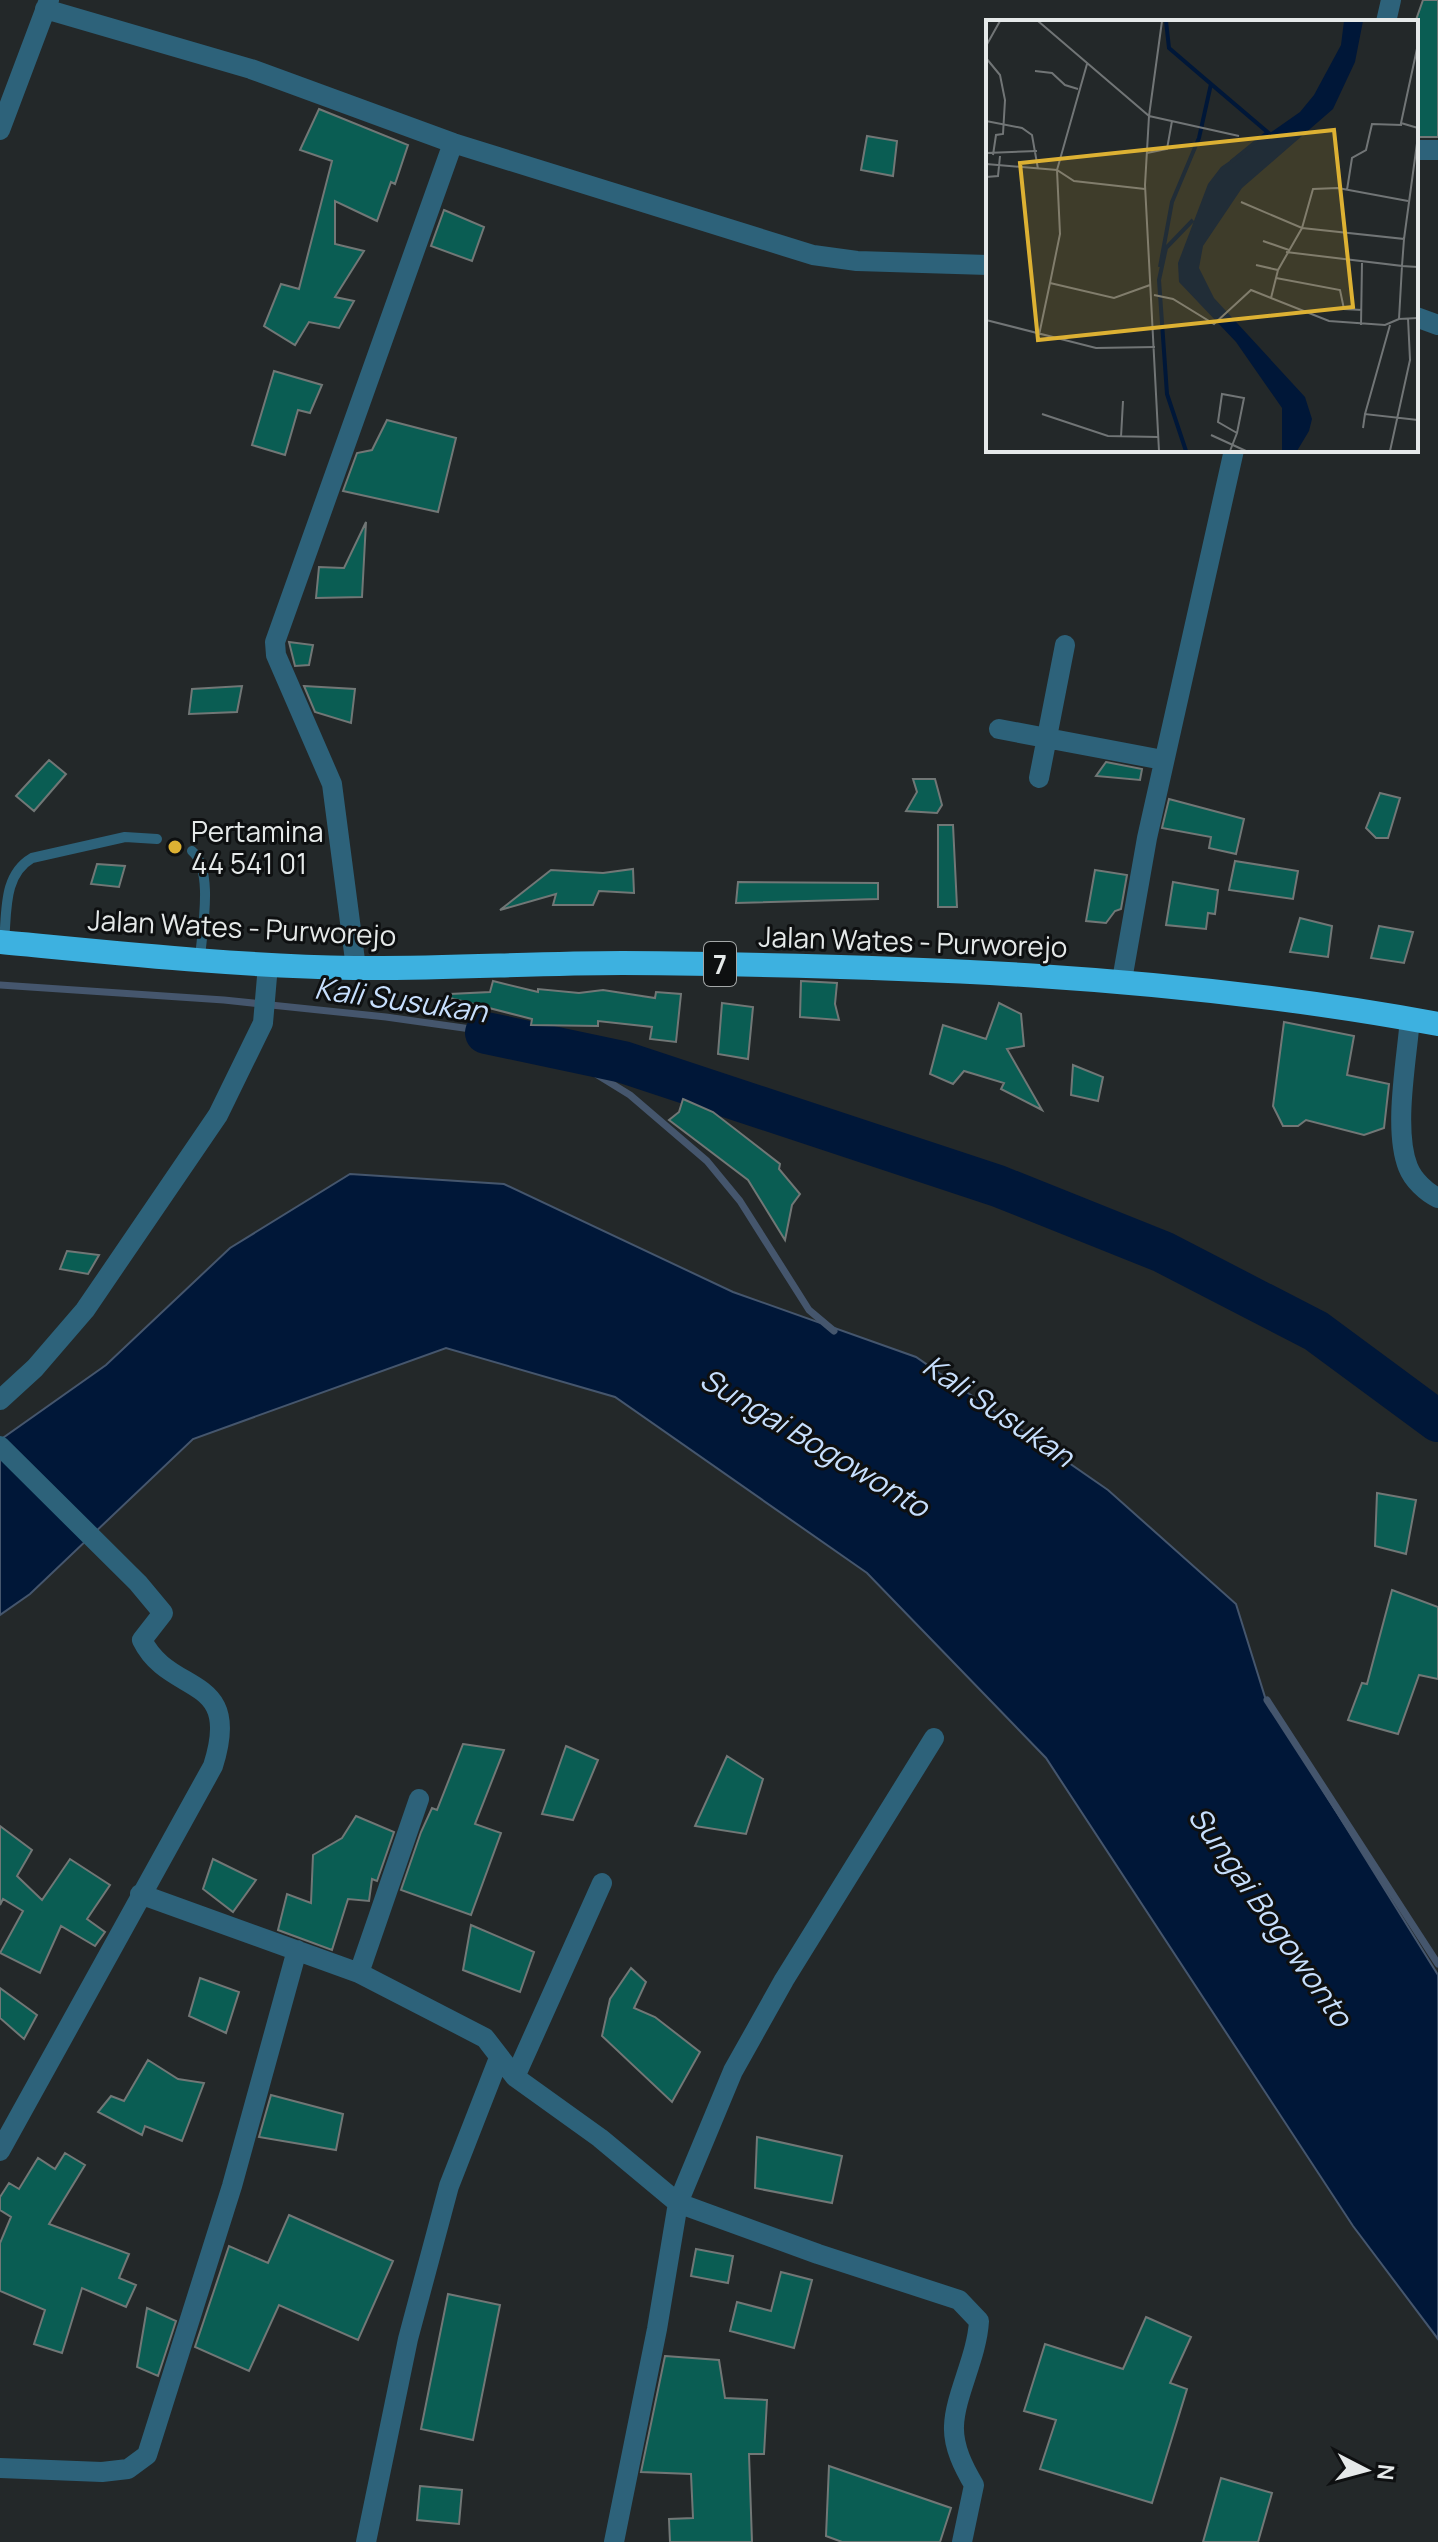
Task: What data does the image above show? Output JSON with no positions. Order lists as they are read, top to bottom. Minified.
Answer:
{"streets":{"highway":["Jalan Wates - Purworejo","7"]},"water":["Kali Susukan","Sungai Bogowonto"],"places":["Pertamina 44 541 01"],"north":"right"}
